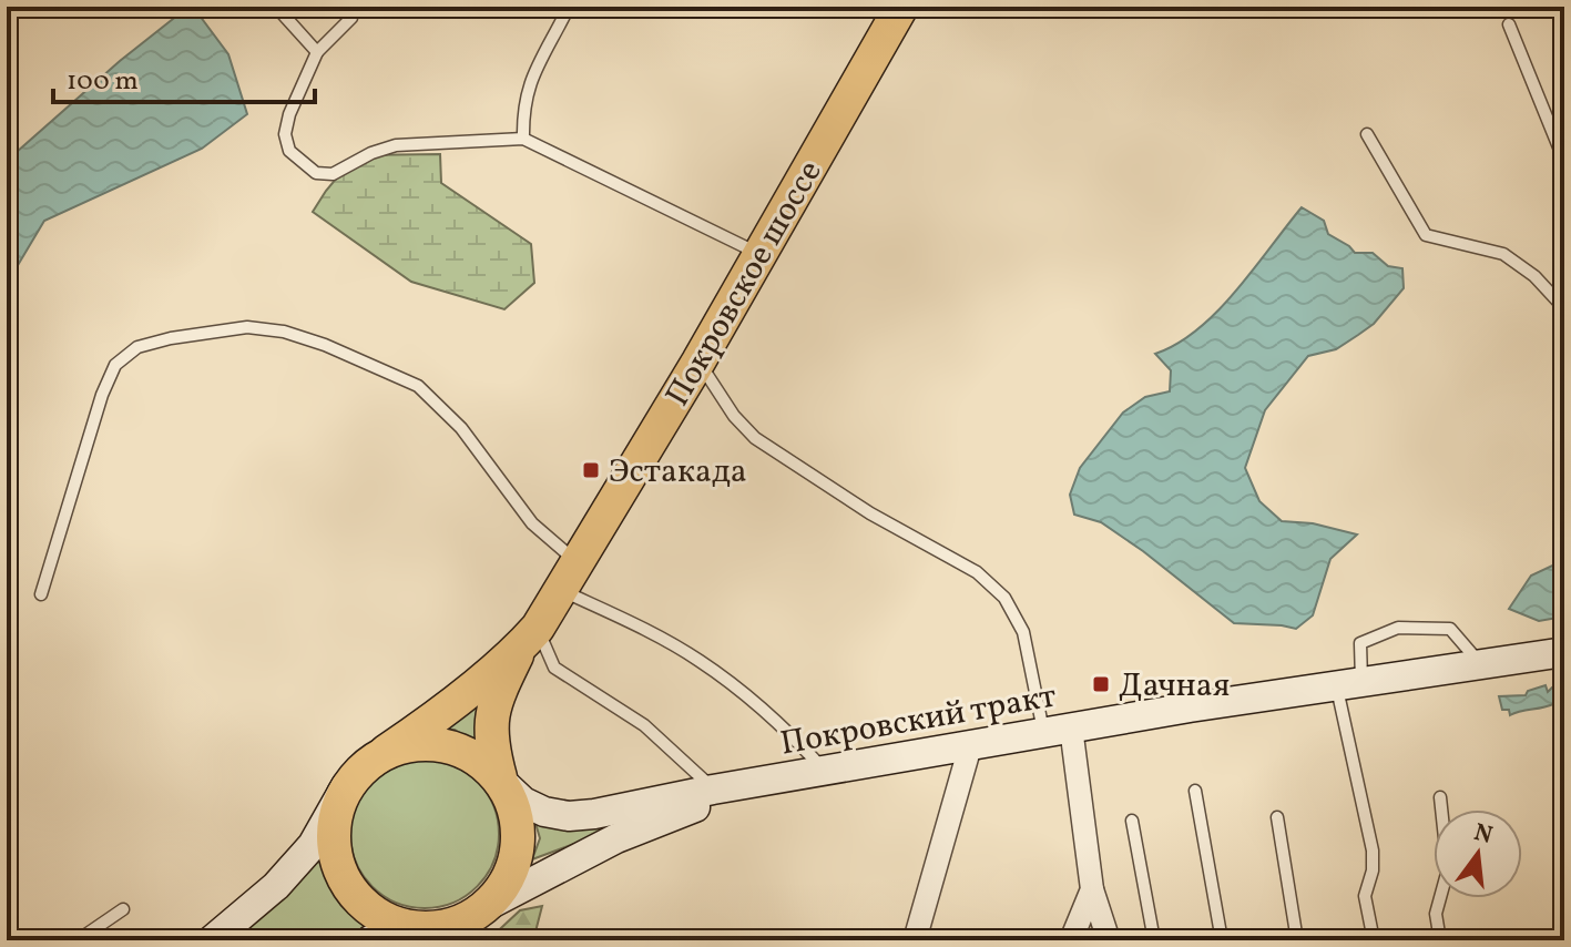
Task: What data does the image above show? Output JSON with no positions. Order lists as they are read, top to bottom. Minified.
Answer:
{"streets":{"main road":["Покровское шоссе","Покровский тракт"]},"places":{"transit":["Эстакада","Дачная"]},"scale_bar":"100 m","north":"top"}
